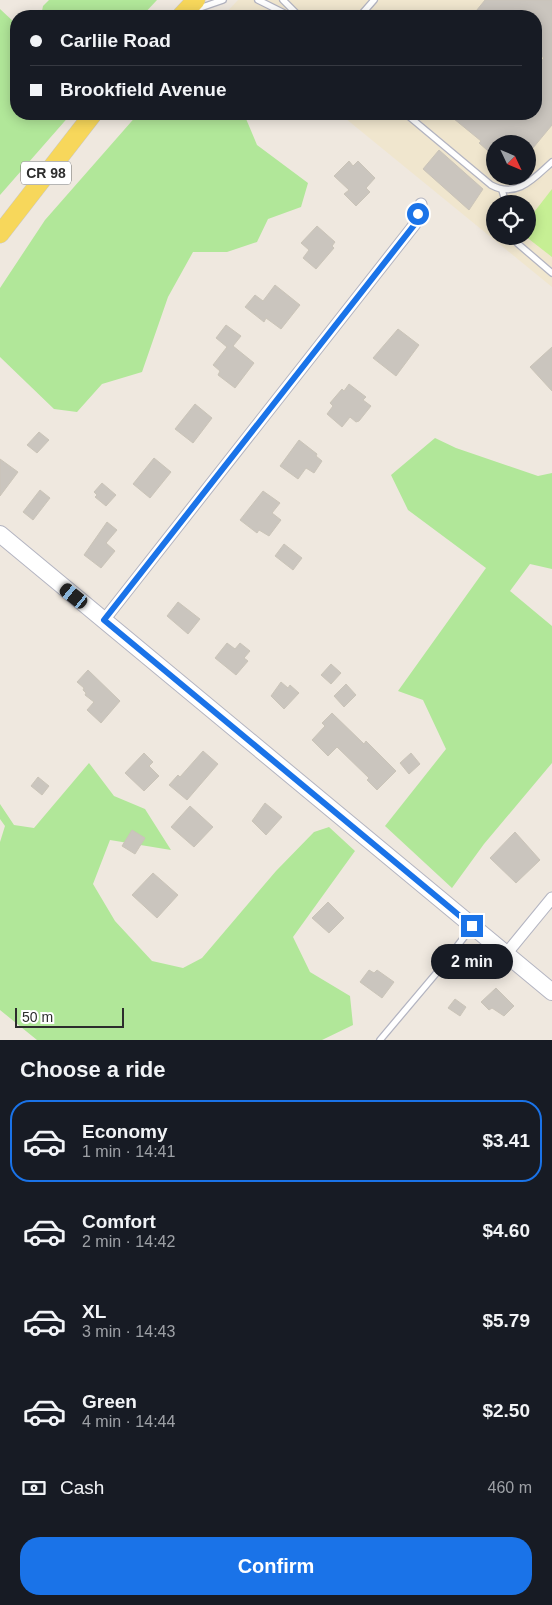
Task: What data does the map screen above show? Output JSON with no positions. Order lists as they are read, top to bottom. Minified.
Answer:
{"streets":{"main road":["CR 98"]},"scale_bar":"50 m","north":"bottom right","page":{"banner":["Carlile Road","Brookfield Avenue"],"bubble":"2 min","scale":"50 m","heading":"Choose a ride","list":[{"name":"Economy","note":"1 min · 14:41","value":"$3.41"},{"name":"Comfort","note":"2 min · 14:42","value":"$4.60"},{"name":"XL","note":"3 min · 14:43","value":"$5.79"},{"name":"Green","note":"4 min · 14:44","value":"$2.50"}],"pay":["Cash","460 m"],"buttons":"Confirm"}}
